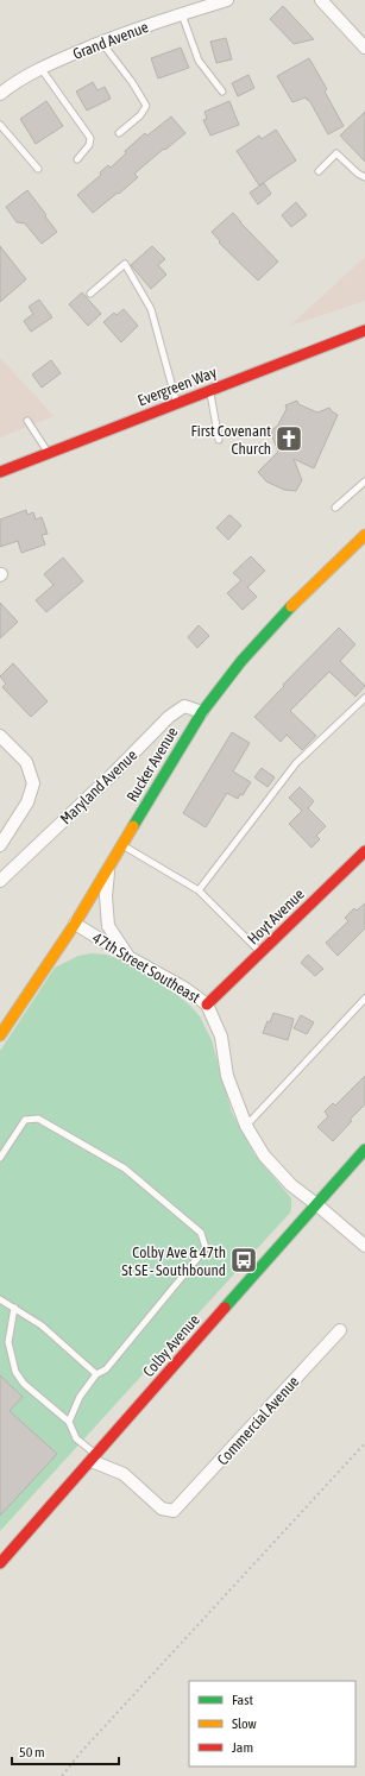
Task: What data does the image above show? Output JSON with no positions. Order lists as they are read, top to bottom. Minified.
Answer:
{"streets":{"main road":["Evergreen Way","Rucker Avenue","Hoyt Avenue","Colby Avenue"],"street":["Grand Avenue","Maryland Avenue","47th Street Southeast","Commercial Avenue"]},"crossings":[["Rucker Avenue","Maryland Avenue"],["Rucker Avenue","47th Street Southeast"],["Hoyt Avenue","47th Street Southeast"],["47th Street Southeast","Colby Avenue"],["Colby Avenue","Commercial Avenue"]],"places":{"church":["First Covenant Church"],"bus stop":["Colby Ave & 47th St SE - Southbound"]},"legend":["Fast","Slow","Jam"],"scale_bar":"50 m"}
